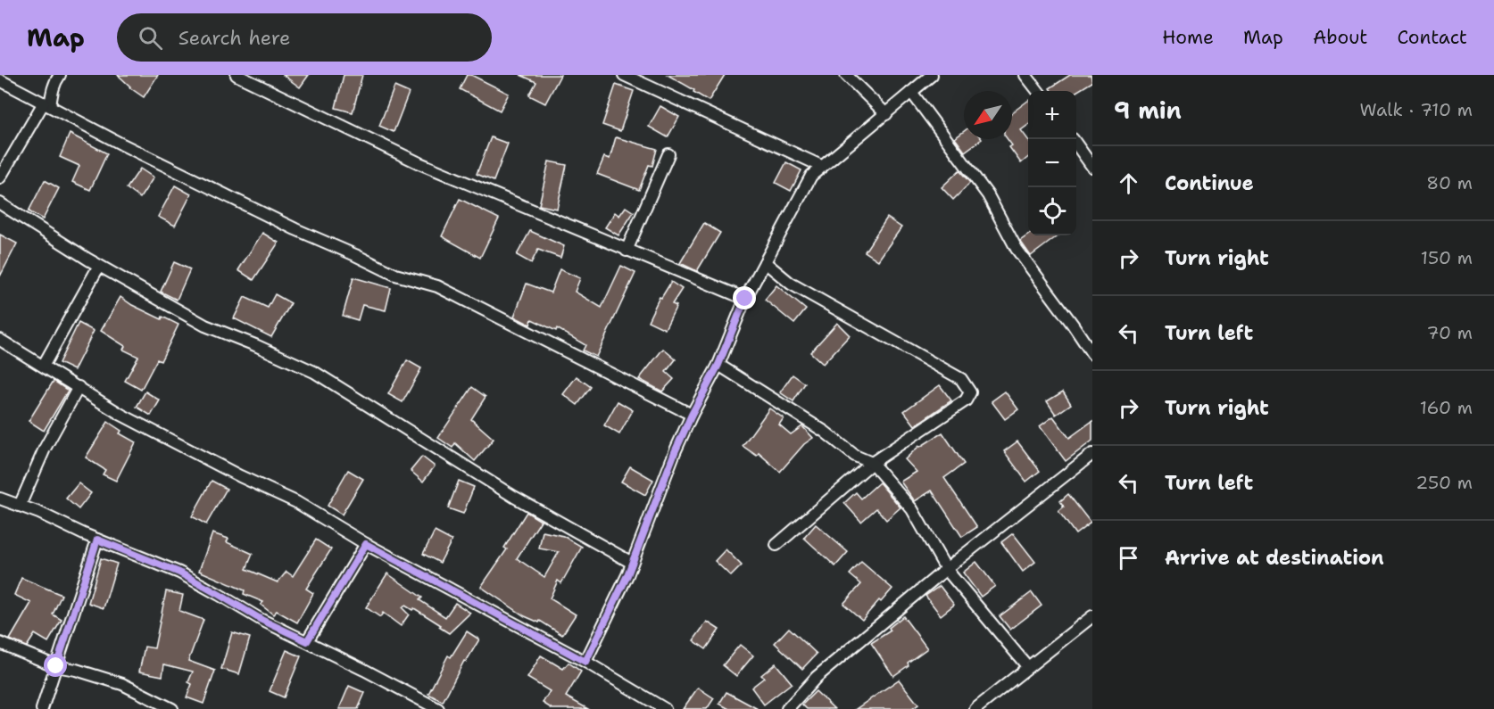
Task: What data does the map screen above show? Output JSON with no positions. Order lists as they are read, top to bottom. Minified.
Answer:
{"north":"bottom left","page":{"header":"Map","search":"Search here","nav":["Home","Map","About","Contact"],"heading":["9 min","Walk · 710 m"],"map_buttons":["+","−"],"list":[["Continue","80 m"],["Turn right","150 m"],["Turn left","70 m"],["Turn right","160 m"],["Turn left","250 m"],"Arrive at destination"]}}
